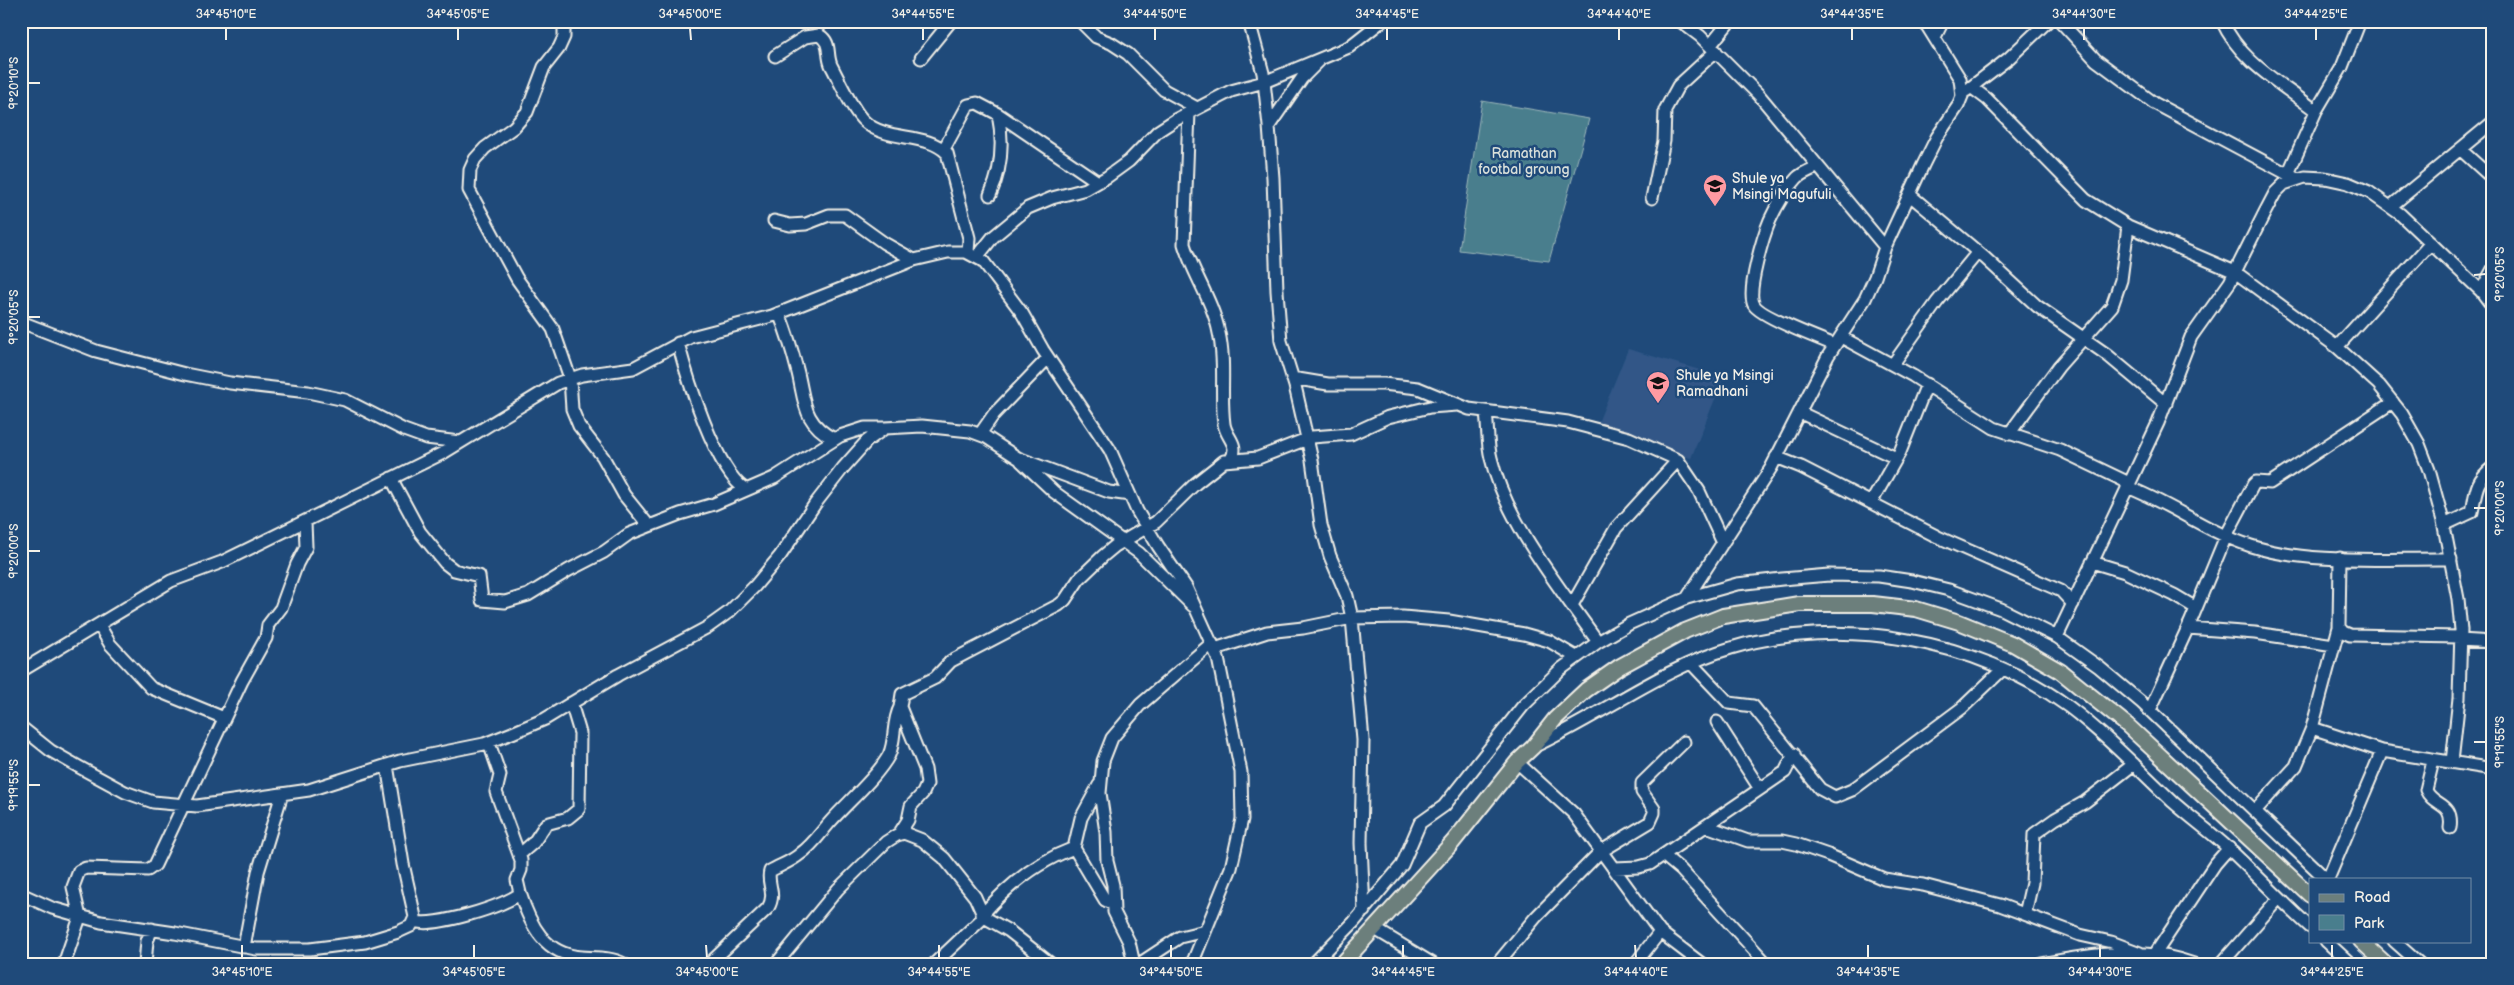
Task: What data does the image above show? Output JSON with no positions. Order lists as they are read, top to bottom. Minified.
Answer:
{"parks":["Ramathan footbal groung"],"places":{"school or university":["Shule ya Msingi Magufuli","Shule ya Msingi Ramadhani"]},"legend":["Road","Park"],"coordinates":["34°45'10\"E","34°45'05\"E","34°45'00\"E","34°44'55\"E","34°44'50\"E","34°44'45\"E","34°44'40\"E","34°44'35\"E","34°44'30\"E","34°44'25\"E","9°20'10\"S","9°20'05\"S","9°20'00\"S","9°19'55\"S"]}
